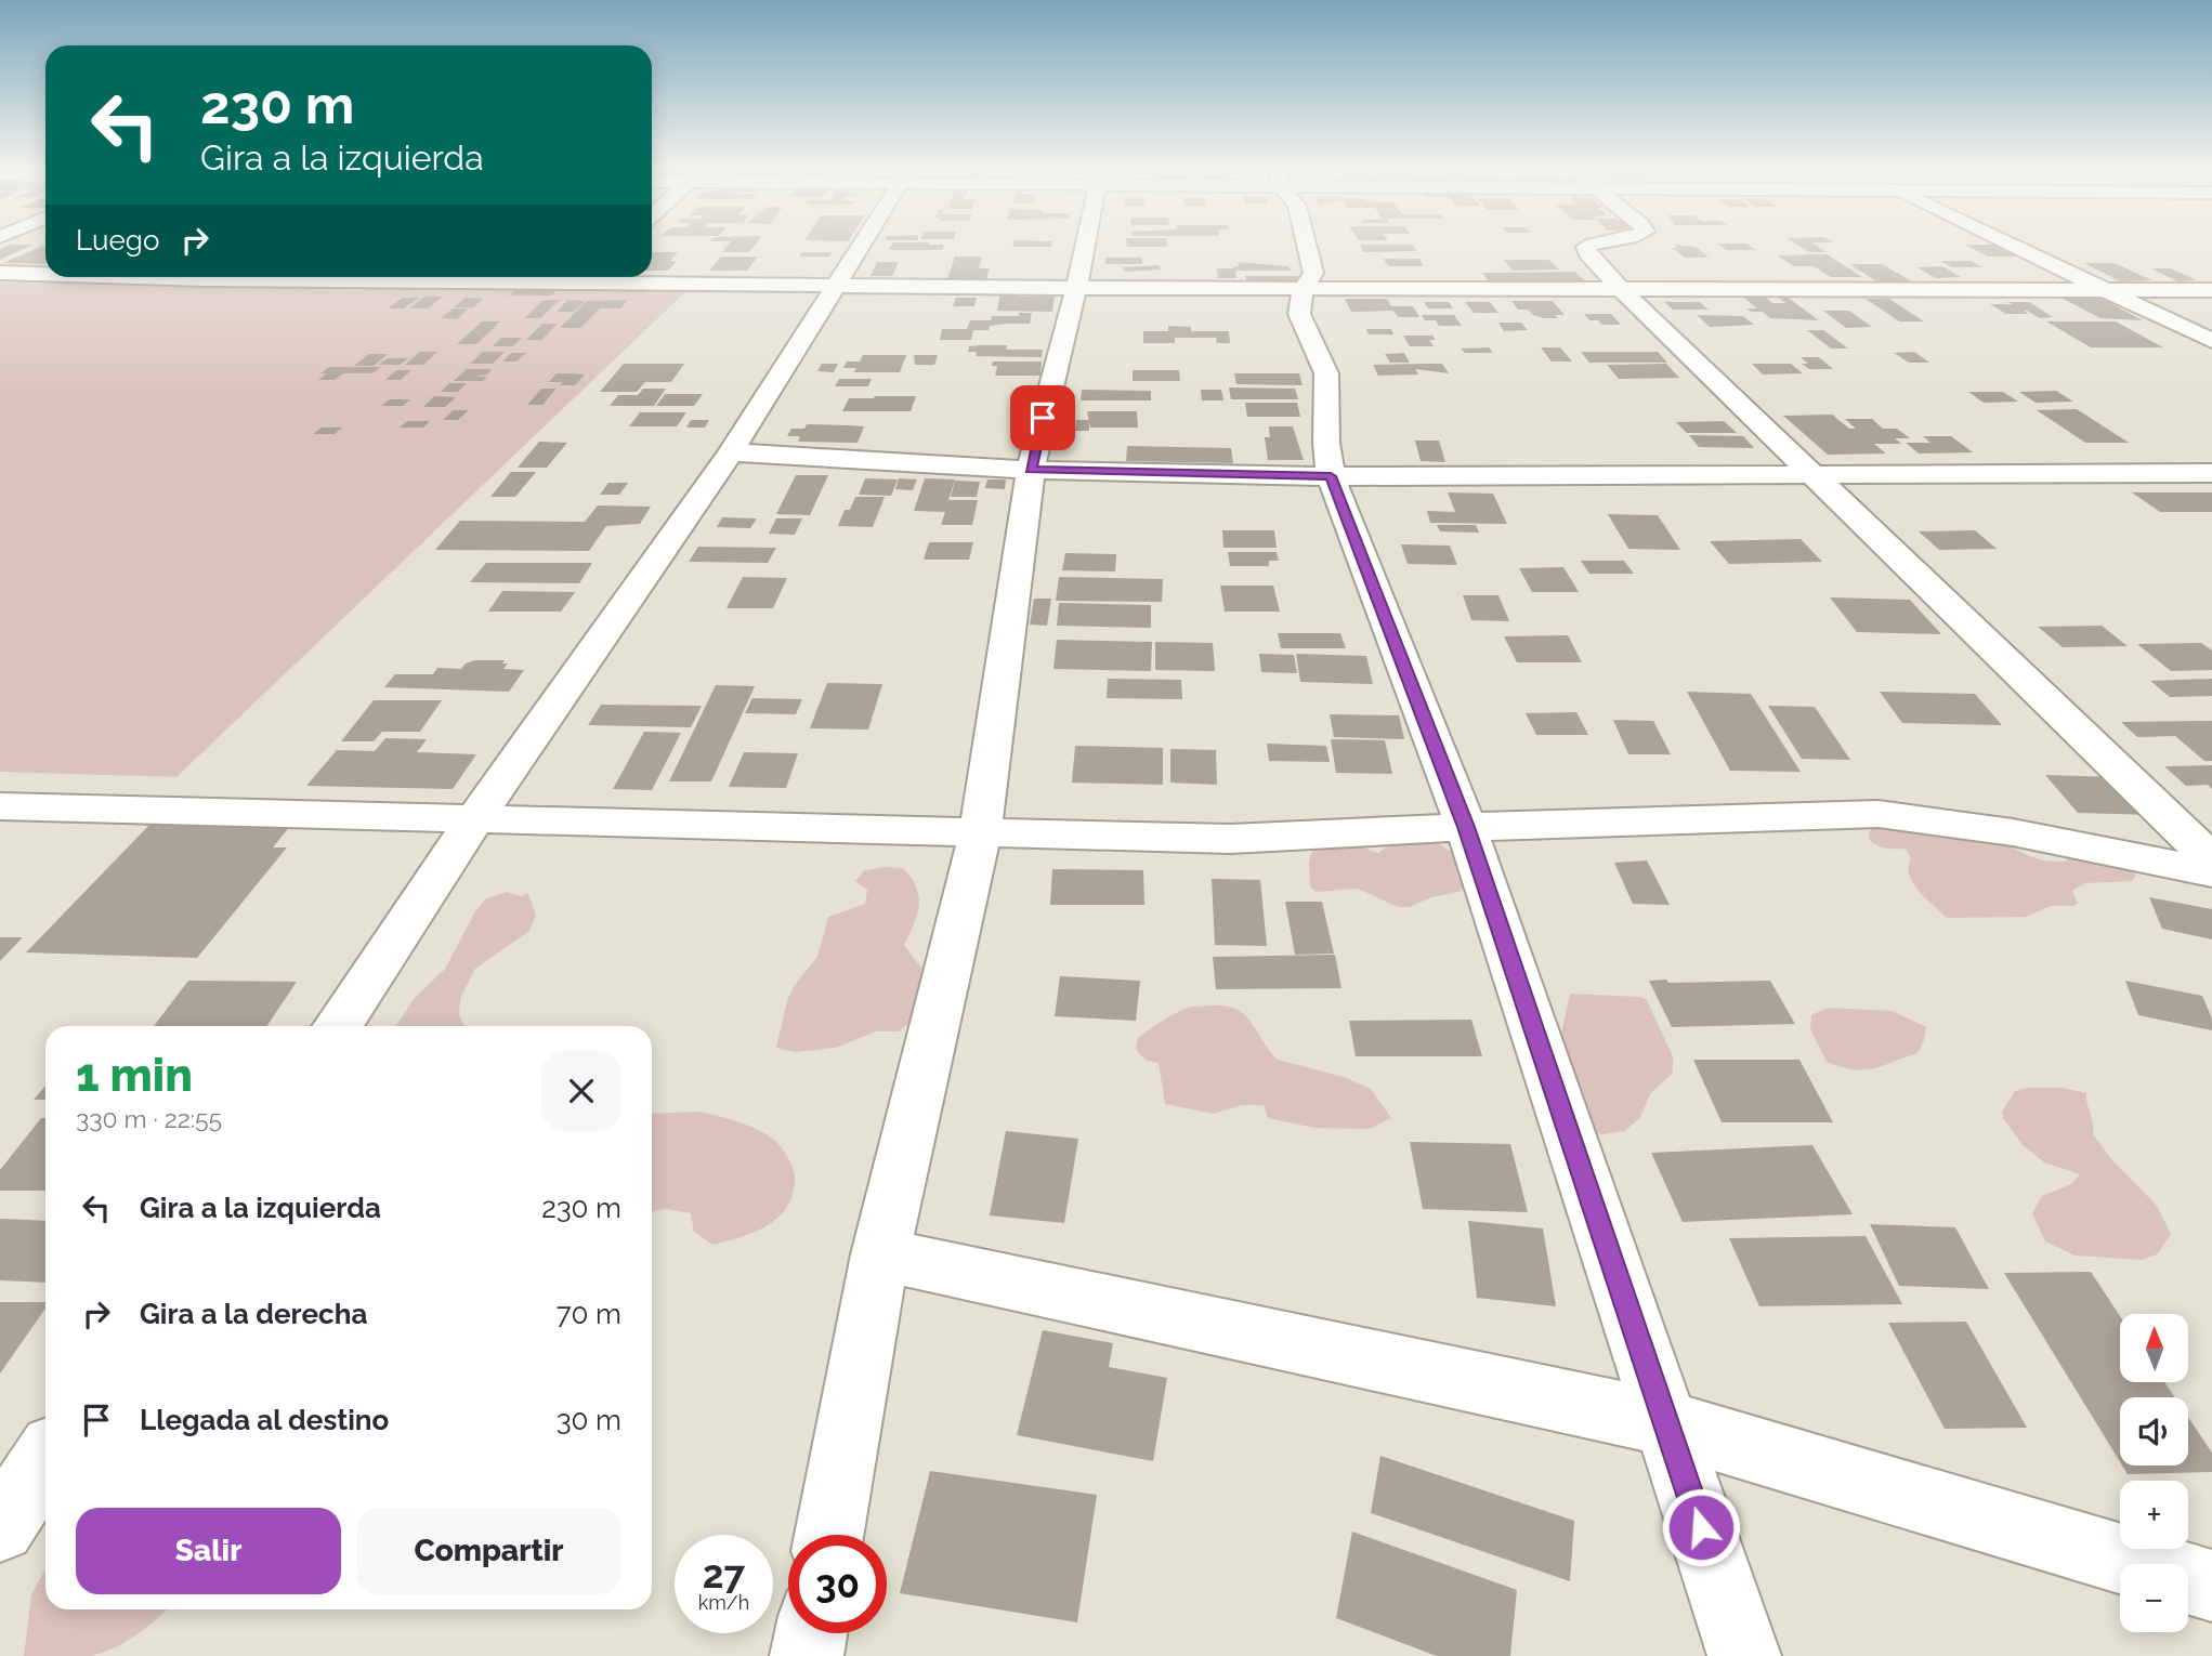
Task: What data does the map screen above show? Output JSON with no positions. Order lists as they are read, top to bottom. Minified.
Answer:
{"north":"top","page":{"turn":["230 m","Gira a la izquierda"],"then":"Luego","heading":["1 min","330 m · 22:55"],"list":[{"name":"Gira a la izquierda","value":"230 m"},{"name":"Gira a la derecha","value":"70 m"},{"name":"Llegada al destino","value":"30 m"}],"map_buttons":["+","−"],"buttons":["Salir","Compartir"],"speed":"27 km/h","limit":"30"}}
